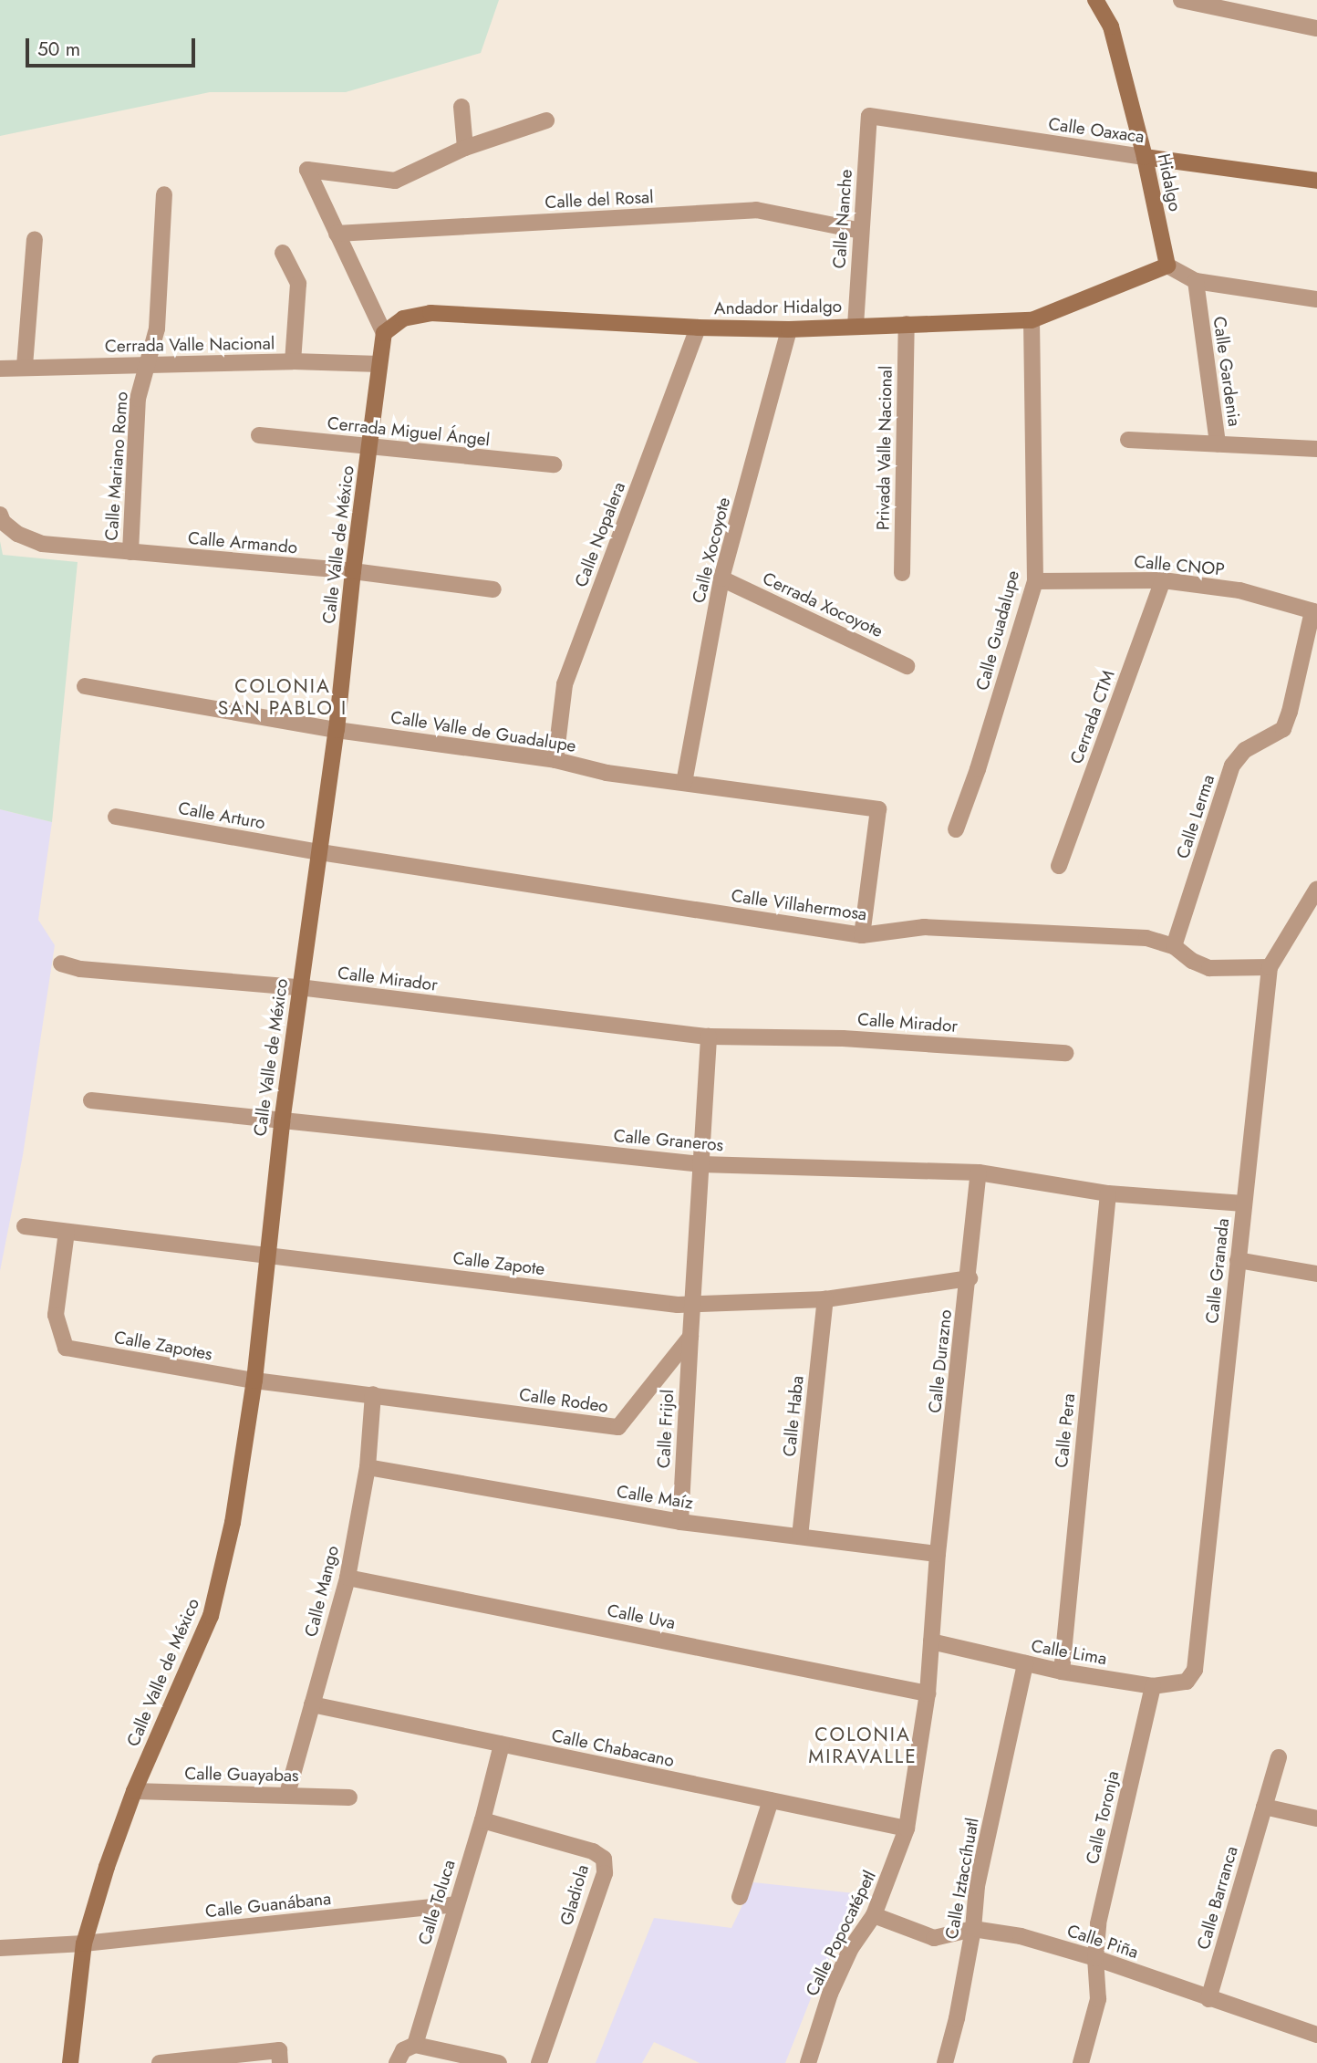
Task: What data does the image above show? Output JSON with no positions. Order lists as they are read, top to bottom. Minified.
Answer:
{"streets":{"street":["Calle Oaxaca","Hidalgo","Calle del Rosal","Calle Nanche","Andador Hidalgo","Cerrada Valle Nacional","Calle Gardenia","Cerrada Miguel Ángel","Privada Valle Nacional","Calle Mariano Romo","Calle Nopalera","Calle Armando","Calle Valle de México","Calle Xocoyote","Calle CNOP","Cerrada Xocoyote","Calle Guadalupe","Cerrada CTM","Calle Valle de Guadalupe","Calle Arturo","Calle Lerma","Calle Villahermosa","Calle Mirador","Calle Graneros","Calle Zapote","Calle Granada","Calle Zapotes","Calle Durazno","Calle Rodeo","Calle Haba","Calle Frijol","Calle Pera","Calle Maíz","Calle Mango","Calle Uva","Calle Lima","Calle Chabacano","Calle Guayabas","Calle Toronja","Calle Iztaccíhuatl","Gladiola","Calle Barranca","Calle Toluca","Calle Guanábana","Calle Popocatépetl","Calle Piña"]},"crossings":[["Calle Oaxaca","Hidalgo"],["Calle Oaxaca","Calle Nanche"],["Hidalgo","Andador Hidalgo"],["Calle del Rosal","Calle Nanche"],["Calle Nanche","Andador Hidalgo"],["Andador Hidalgo","Privada Valle Nacional"],["Andador Hidalgo","Calle Nopalera"],["Andador Hidalgo","Calle Valle de México"],["Andador Hidalgo","Calle Xocoyote"],["Andador Hidalgo","Calle Guadalupe"],["Cerrada Valle Nacional","Calle Mariano Romo"],["Cerrada Valle Nacional","Calle Valle de México"],["Cerrada Miguel Ángel","Calle Valle de México"],["Calle Mariano Romo","Calle Armando"],["Calle Nopalera","Calle Valle de Guadalupe"],["Calle Armando","Calle Valle de México"],["Calle Valle de México","Calle Valle de Guadalupe"],["Calle Valle de México","Calle Arturo"],["Calle Valle de México","Calle Villahermosa"],["Calle Valle de México","Calle Mirador"],["Calle Valle de México","Calle Graneros"],["Calle Valle de México","Calle Zapote"],["Calle Valle de México","Calle Zapotes"],["Calle Valle de México","Calle Rodeo"],["Calle Valle de México","Calle Guayabas"],["Calle Valle de México","Calle Guanábana"],["Calle Xocoyote","Cerrada Xocoyote"],["Calle Xocoyote","Calle Valle de Guadalupe"],["Calle CNOP","Calle Guadalupe"],["Calle CNOP","Cerrada CTM"],["Calle CNOP","Calle Lerma"],["Calle Valle de Guadalupe","Calle Villahermosa"],["Calle Arturo","Calle Villahermosa"],["Calle Lerma","Calle Villahermosa"],["Calle Villahermosa","Calle Granada"],["Calle Graneros","Calle Granada"],["Calle Graneros","Calle Durazno"],["Calle Graneros","Calle Pera"],["Calle Zapote","Calle Zapotes"],["Calle Zapote","Calle Durazno"],["Calle Zapote","Calle Haba"],["Calle Granada","Calle Lima"],["Calle Zapotes","Calle Rodeo"],["Calle Durazno","Calle Maíz"],["Calle Durazno","Calle Popocatépetl"],["Calle Rodeo","Calle Frijol"],["Calle Rodeo","Calle Mango"],["Calle Haba","Calle Maíz"],["Calle Frijol","Calle Maíz"],["Calle Pera","Calle Lima"],["Calle Maíz","Calle Mango"],["Calle Maíz","Calle Popocatépetl"],["Calle Mango","Calle Uva"],["Calle Mango","Calle Chabacano"],["Calle Mango","Calle Guayabas"],["Calle Uva","Calle Popocatépetl"],["Calle Lima","Calle Toronja"],["Calle Lima","Calle Iztaccíhuatl"],["Calle Lima","Calle Popocatépetl"],["Calle Chabacano","Calle Toluca"],["Calle Chabacano","Calle Popocatépetl"],["Calle Toronja","Calle Piña"],["Calle Iztaccíhuatl","Calle Piña"],["Gladiola","Calle Toluca"],["Calle Barranca","Calle Piña"],["Calle Toluca","Calle Guanábana"],["Calle Popocatépetl","Calle Piña"]],"districts":["COLONIA SAN PABLO I","COLONIA MIRAVALLE"],"scale_bar":"50 m"}
